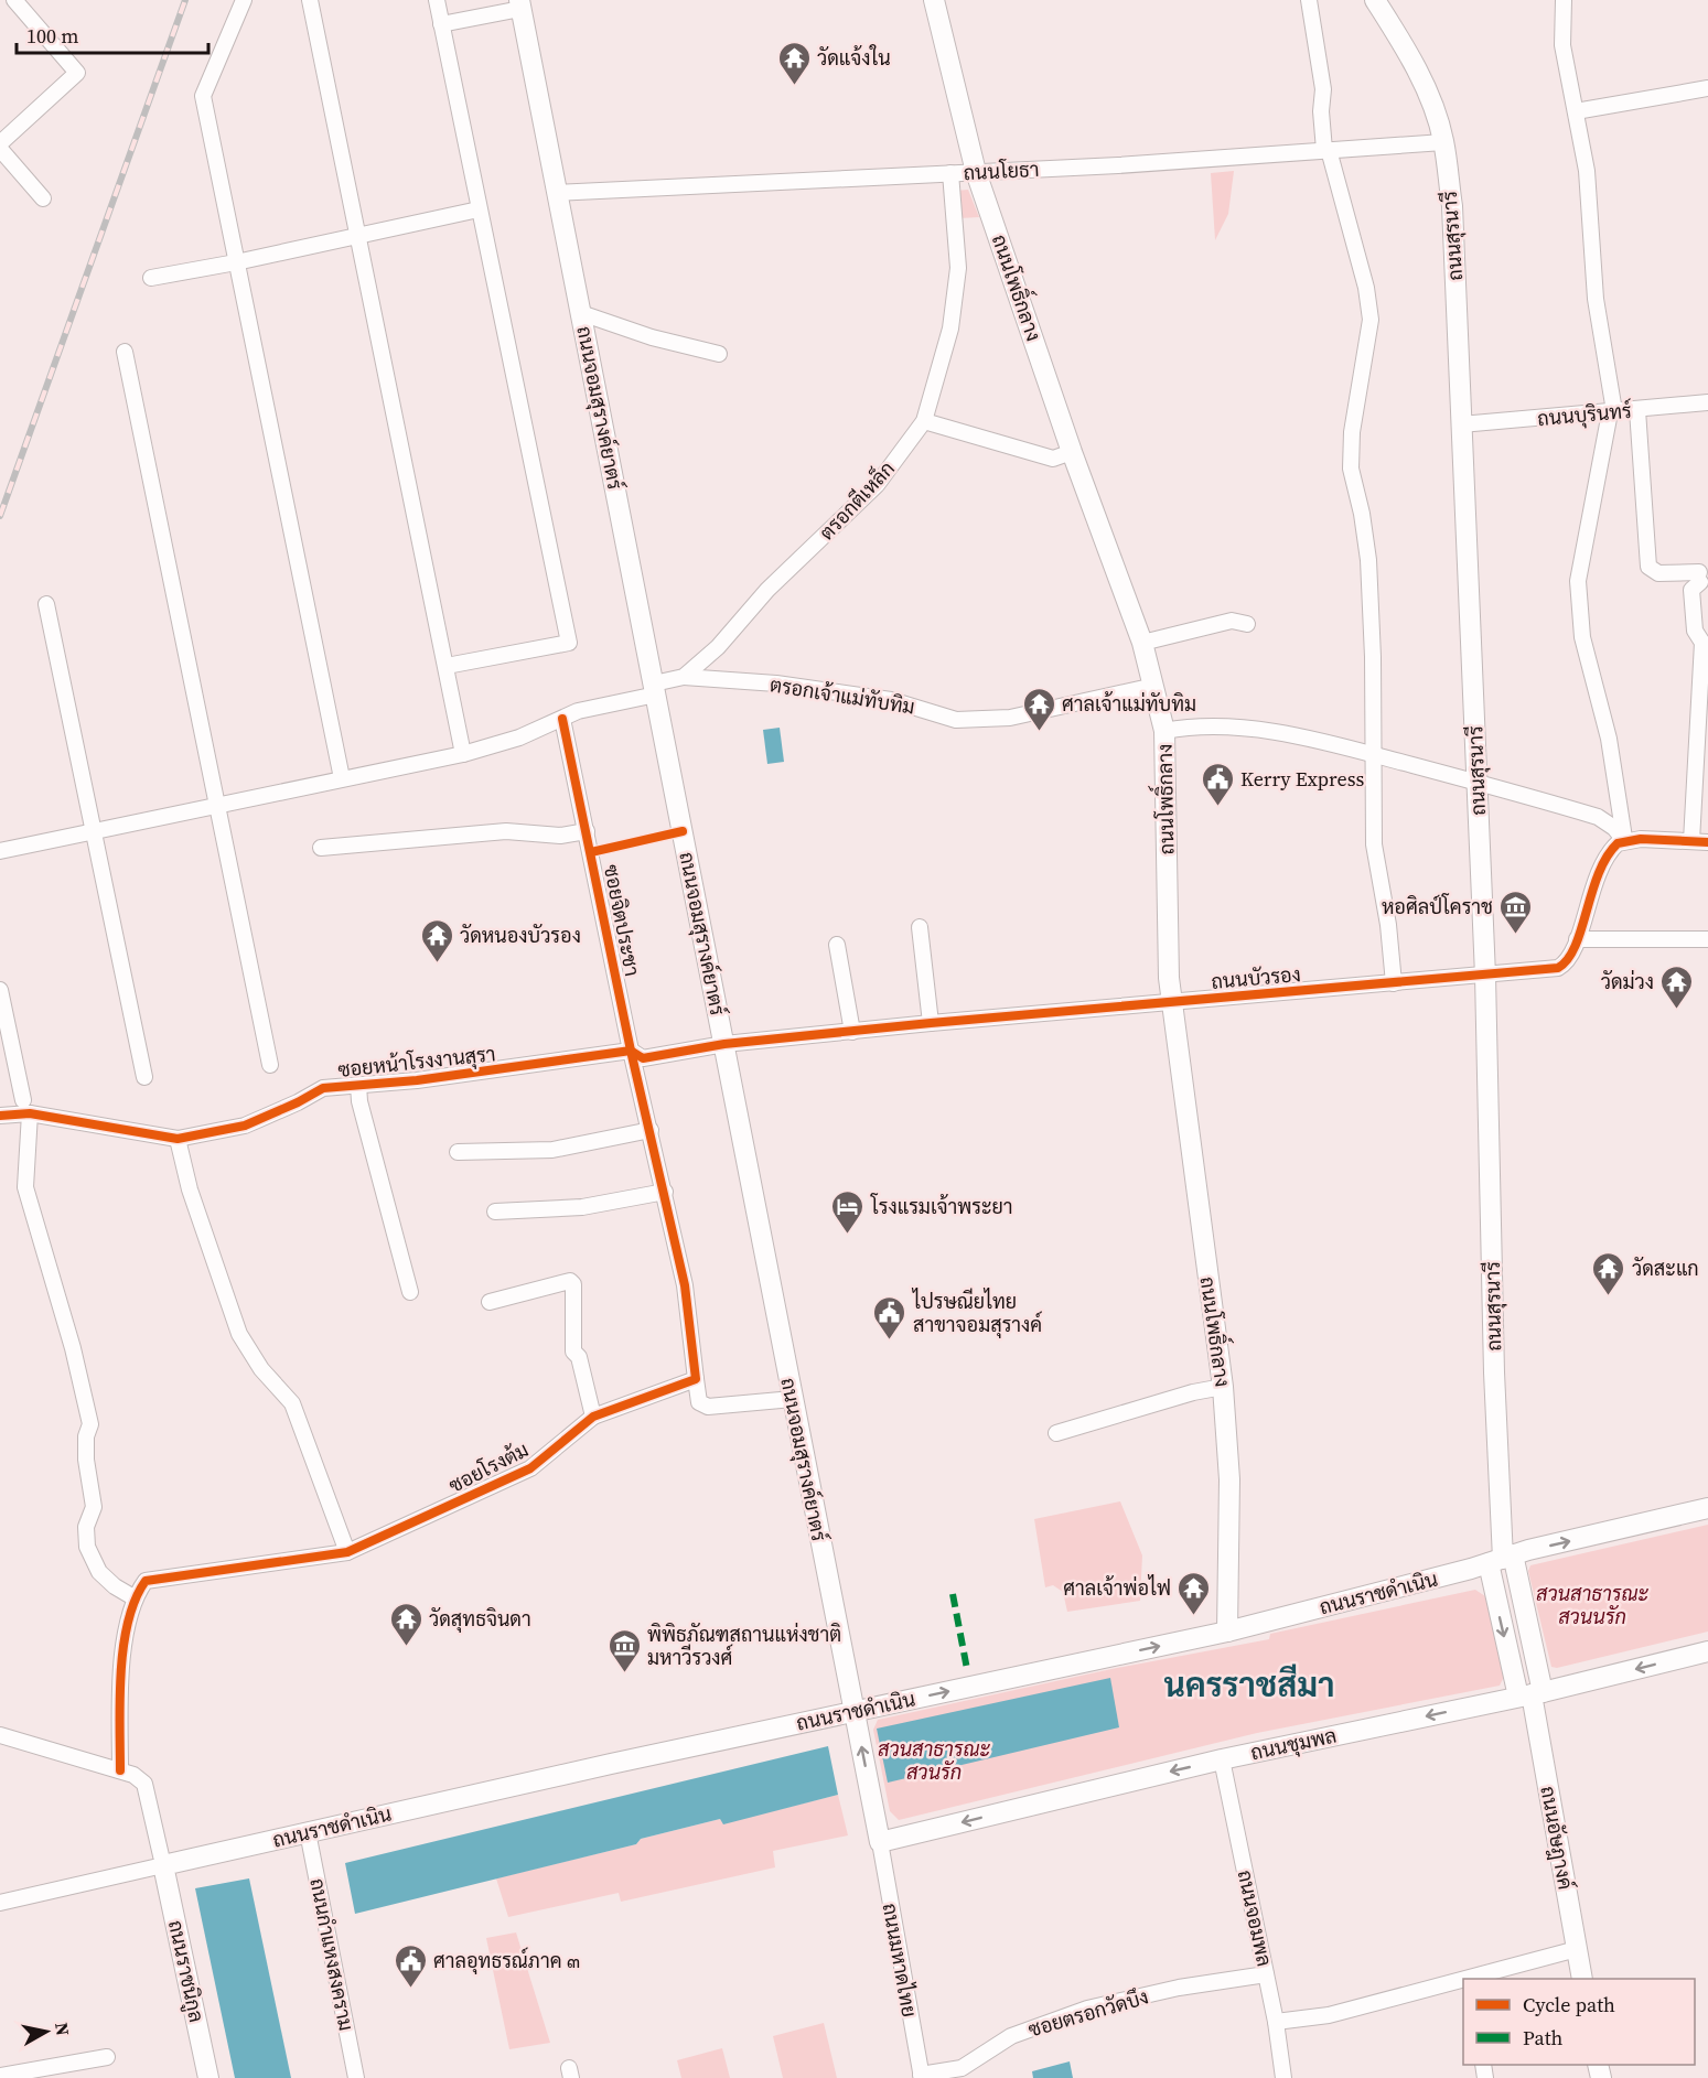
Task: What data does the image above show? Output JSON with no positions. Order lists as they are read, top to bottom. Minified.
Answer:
{"streets":{"main road":["ถนนสุรนารี","ถนนโพธิ์กลาง","ถนนจอมสุรางค์ยาตร์","ถนนราชดำเนิน","ถนนชุมพล","ถนนอัษฎางค์","ถนนราชนิกูล"],"street":["ถนนโยธา","ถนนบุรินทร์","ตรอกตีเหล็ก","ตรอกเจ้าแม่ทับทิม","ซอยจิตประชา","ถนนบัวรอง","ซอยหน้าโรงงานสุรา","ซอยโรงต้ม","ถนนจอมพล","ถนนกำแหงสงคราม","ถนนมหาดไทย","ซอยตรอกวัดบึง"]},"crossings":[["ถนนโยธา","ถนนสุรนารี"],["ถนนโยธา","ถนนโพธิ์กลาง"],["ถนนโยธา","ถนนจอมสุรางค์ยาตร์"],["ถนนโยธา","ตรอกตีเหล็ก"],["ถนนสุรนารี","ถนนบุรินทร์"],["ถนนสุรนารี","ถนนบัวรอง"],["ถนนสุรนารี","ถนนราชดำเนิน"],["ถนนสุรนารี","ถนนชุมพล"],["ถนนสุรนารี","ถนนอัษฎางค์"],["ถนนโพธิ์กลาง","ตรอกเจ้าแม่ทับทิม"],["ถนนโพธิ์กลาง","ถนนบัวรอง"],["ถนนโพธิ์กลาง","ถนนราชดำเนิน"],["ถนนจอมสุรางค์ยาตร์","ตรอกตีเหล็ก"],["ถนนจอมสุรางค์ยาตร์","ถนนบัวรอง"],["ถนนจอมสุรางค์ยาตร์","ซอยหน้าโรงงานสุรา"],["ถนนจอมสุรางค์ยาตร์","ถนนราชดำเนิน"],["ถนนจอมสุรางค์ยาตร์","ถนนชุมพล"],["ถนนจอมสุรางค์ยาตร์","ถนนมหาดไทย"],["ตรอกตีเหล็ก","ตรอกเจ้าแม่ทับทิม"],["ตรอกตีเหล็ก","ซอยจิตประชา"],["ซอยจิตประชา","ซอยหน้าโรงงานสุรา"],["ถนนบัวรอง","ซอยหน้าโรงงานสุรา"],["ถนนราชดำเนิน","ถนนกำแหงสงคราม"],["ถนนราชดำเนิน","ถนนราชนิกูล"],["ถนนชุมพล","ถนนอัษฎางค์"],["ถนนชุมพล","ถนนจอมพล"],["ถนนชุมพล","ถนนมหาดไทย"],["ถนนจอมพล","ซอยตรอกวัดบึง"],["ถนนมหาดไทย","ซอยตรอกวัดบึง"]],"one_way":["ถนนชุมพล"],"districts":["นครราชสีมา"],"parks":["สวนสาธารณะ สวนนรัก","สวนสาธารณะ สวนรัก"],"places":{"temple":["วัดแจ้งใน","ศาลเจ้าแม่ทับทิม","วัดหนองบัวรอง","วัดม่วง","วัดสะแก","ศาลเจ้าพ่อไฟ","วัดสุทธจินดา"],"public building":["Kerry Express","ไปรษณียไทย สาขาจอมสุรางค์","ศาลอุทธรณ์ภาค ๓"],"museum":["หอศิลป์โคราช","พิพิธภัณฑสถานแห่งชาติ มหาวีรวงศ์"],"hotel":["โรงแรมเจ้าพระยา"]},"legend":["Cycle path","Path"],"scale_bar":"100 m","north":"right"}
